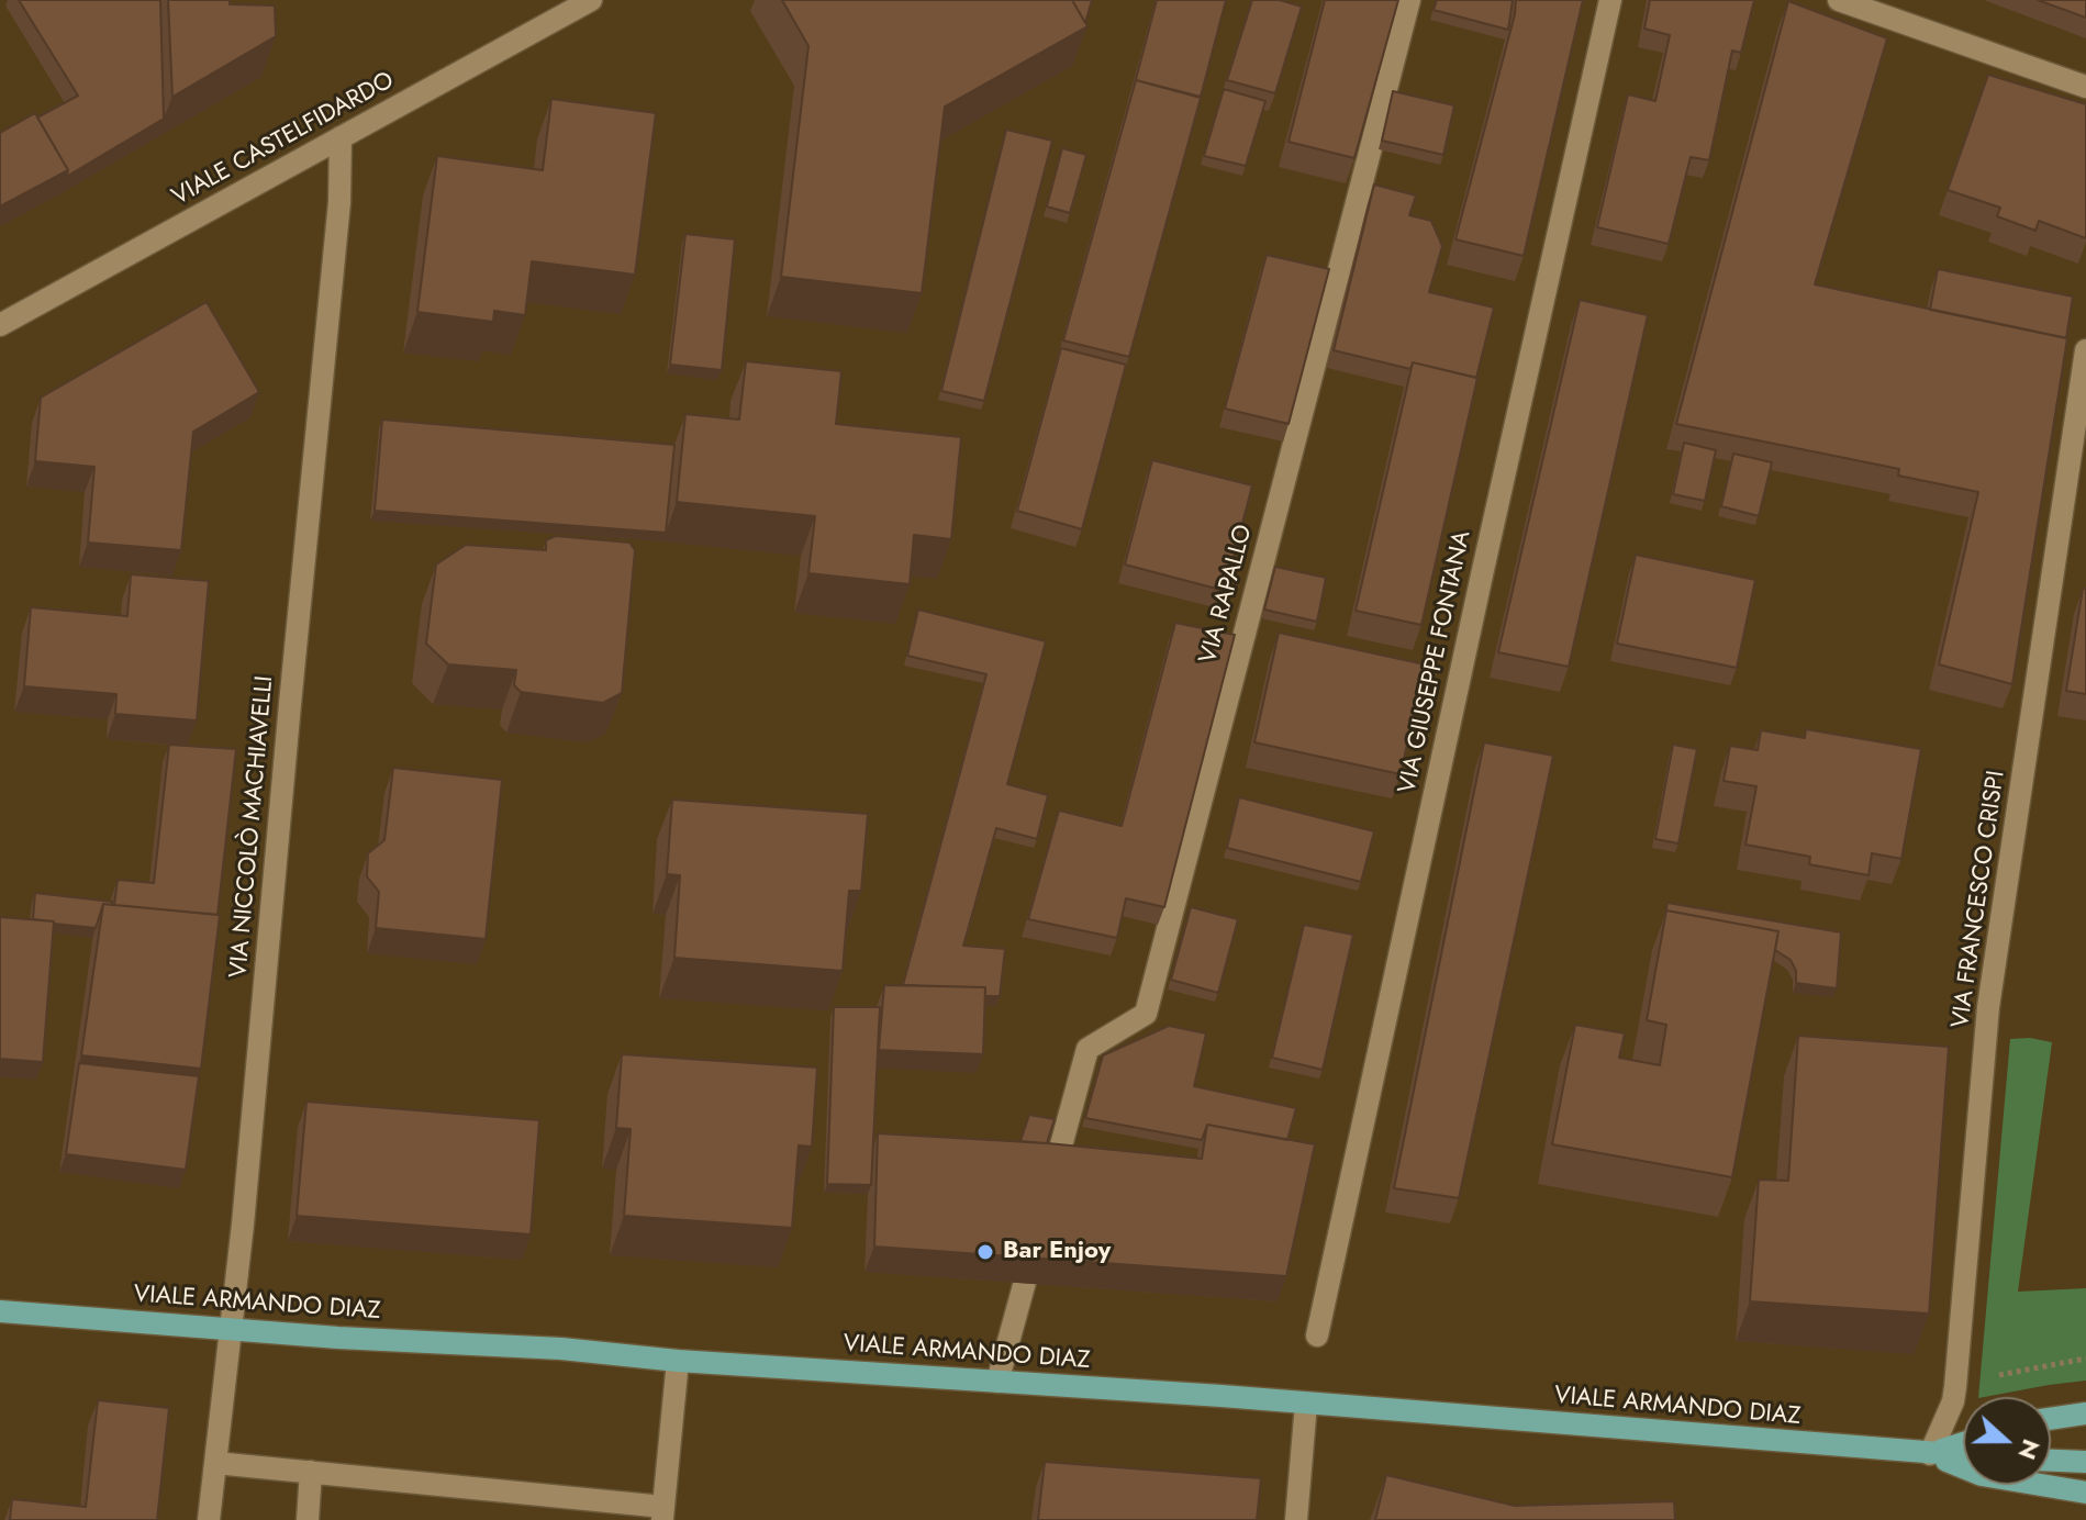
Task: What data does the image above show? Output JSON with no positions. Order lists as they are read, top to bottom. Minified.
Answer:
{"streets":{"main road":["VIALE ARMANDO DIAZ"],"street":["VIALE CASTELFIDARDO","VIA RAPALLO","VIA GIUSEPPE FONTANA","VIA NICCOLÒ MACHIAVELLI","VIA FRANCESCO CRISPI"]},"crossings":[["VIALE CASTELFIDARDO","VIA NICCOLÒ MACHIAVELLI"],["VIA NICCOLÒ MACHIAVELLI","VIALE ARMANDO DIAZ"],["VIA FRANCESCO CRISPI","VIALE ARMANDO DIAZ"]],"places":["Bar Enjoy"],"north":"right"}
